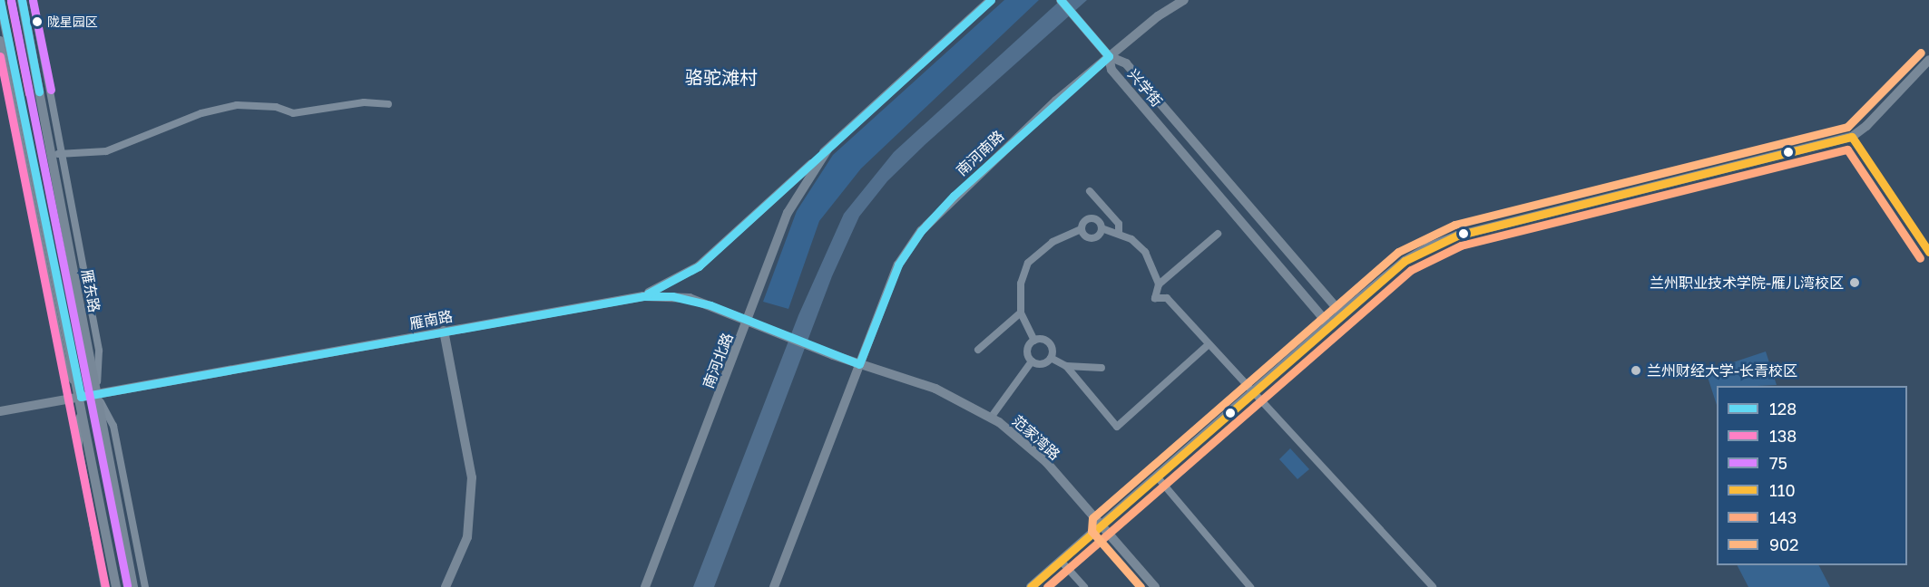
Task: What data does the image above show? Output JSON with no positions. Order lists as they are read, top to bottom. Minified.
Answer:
{"streets":{"main road":["兴学街","南河南路","雁东路","雁南路","南河北路","范家湾路"]},"crossings":[["兴学街","南河南路"],["南河南路","范家湾路"],["雁东路","雁南路"],["雁南路","南河北路"],["雁南路","范家湾路"]],"districts":["骆驼滩村"],"places":["陇星园区","兰州职业技术学院-雁儿湾校区","兰州财经大学-长青校区"],"lines":["transit line 128","transit line 75","transit line 138","transit line 902","transit line 110","transit line 143"],"legend":["128","138","75","110","143","902"]}
